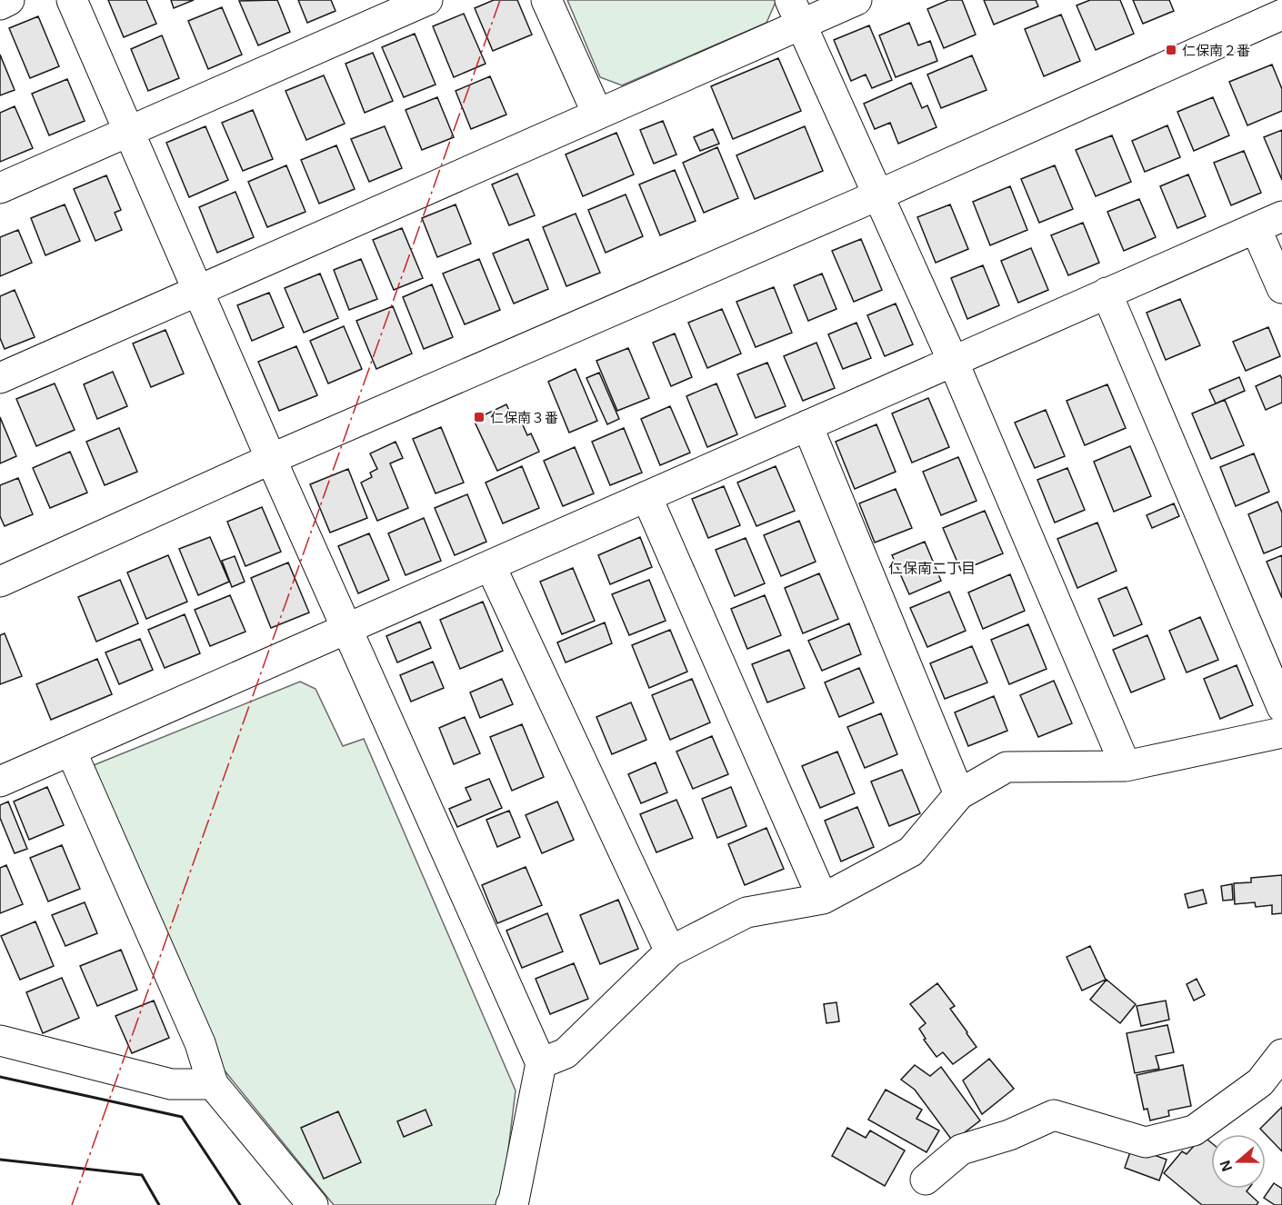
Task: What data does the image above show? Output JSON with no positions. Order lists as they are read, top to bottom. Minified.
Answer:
{"districts":["仁保南二丁目"],"places":{"transit":["仁保南２番","仁保南３番"]},"north":"left"}
